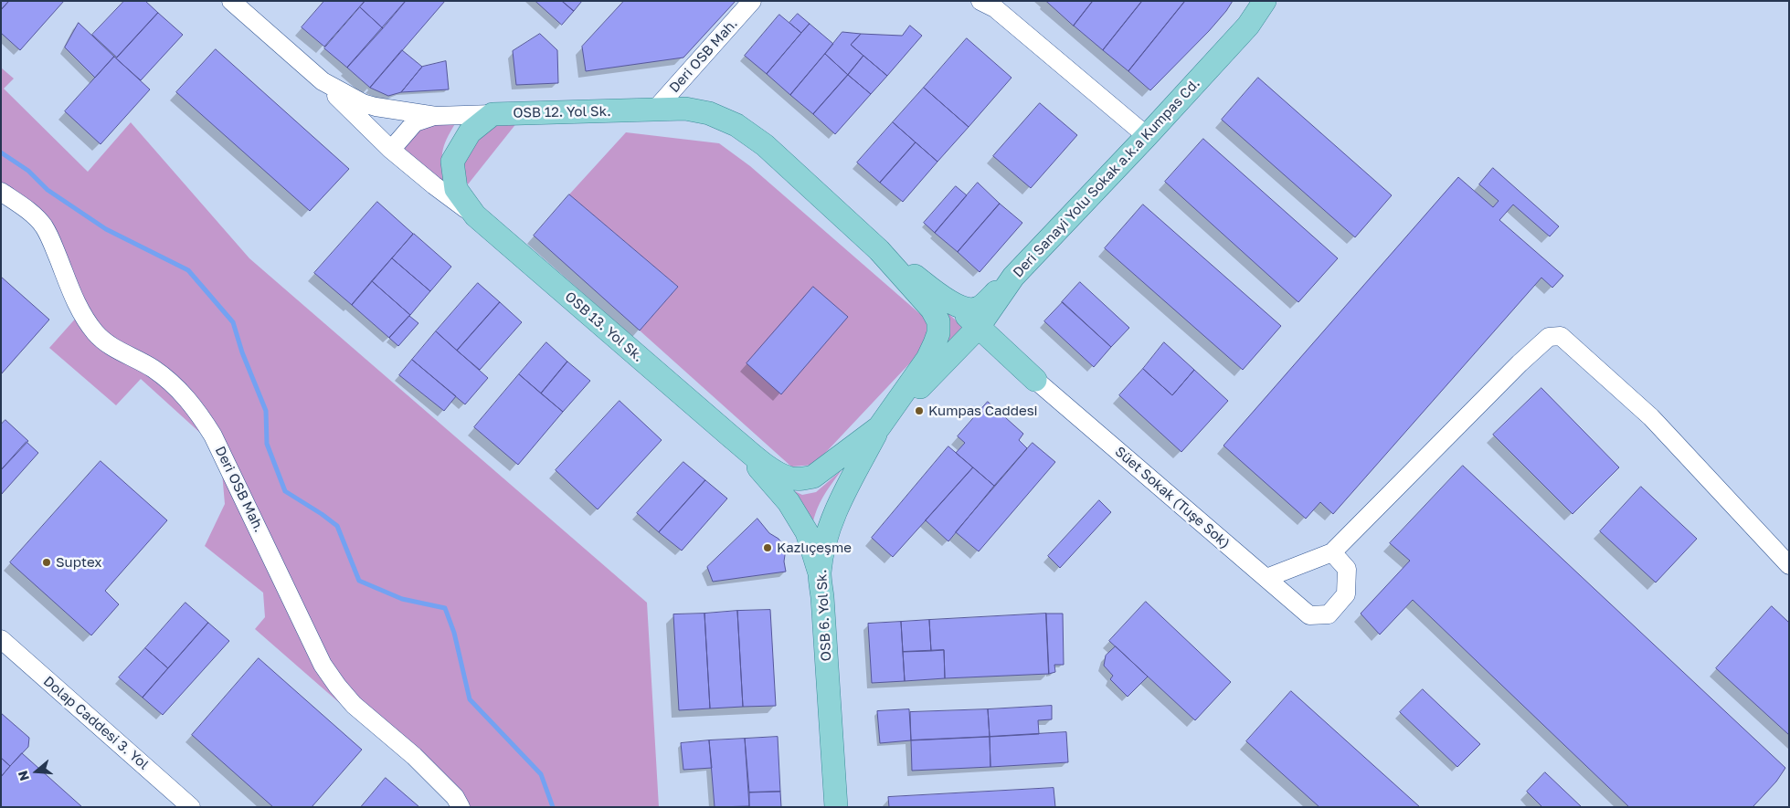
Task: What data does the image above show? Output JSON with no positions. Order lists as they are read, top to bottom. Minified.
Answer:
{"streets":{"main road":["OSB 12. Yol Sk.","Deri Sanayi Yolu Sokak a.k.a Kumpas Cd.","OSB 13. Yol Sk.","OSB 6. Yol Sk."],"street":["Deri OSB Mah.","Süet Sokak (Tuşe Sok)","Dolap Caddesi 3. Yol"]},"crossings":[["Deri OSB Mah.","OSB 12. Yol Sk."],["OSB 12. Yol Sk.","OSB 13. Yol Sk."],["Deri Sanayi Yolu Sokak a.k.a Kumpas Cd.","OSB 6. Yol Sk."]],"places":["Kumpas Caddesi","Kazlıçeşme","Suptex"],"north":"left"}
